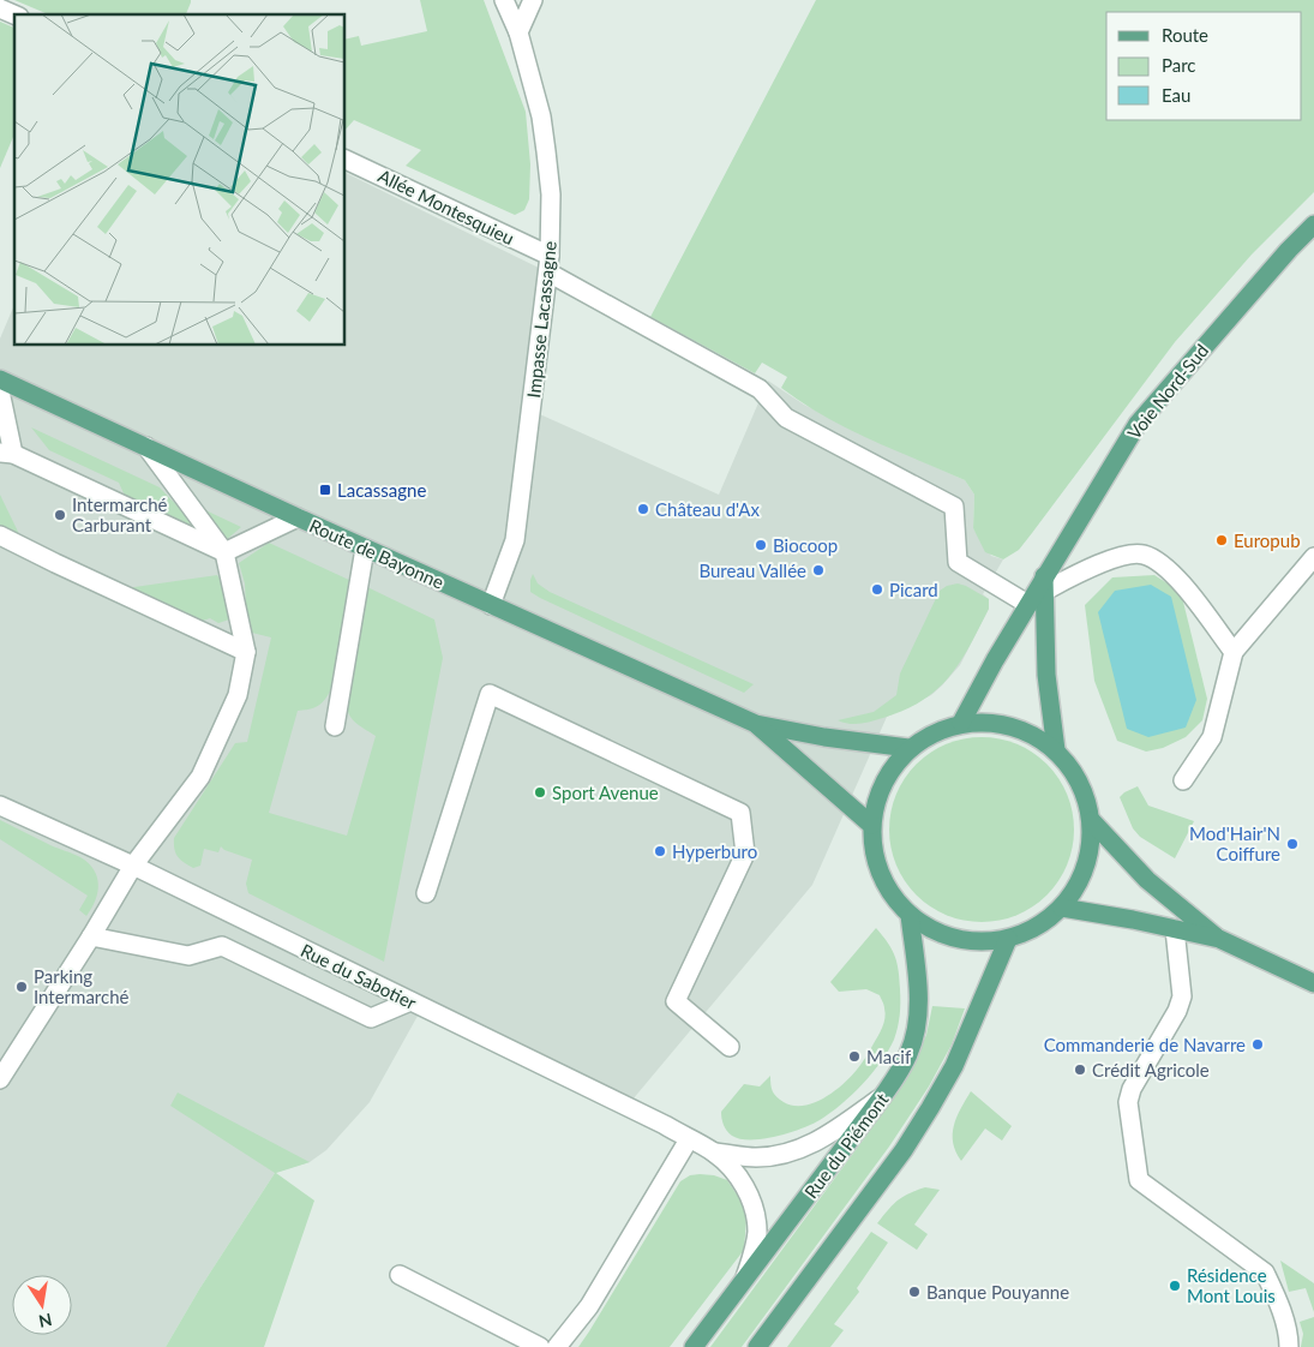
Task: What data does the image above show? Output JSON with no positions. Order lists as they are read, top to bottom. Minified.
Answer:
{"streets":{"main road":["Voie Nord-Sud","Route de Bayonne","Rue du Piémont"],"street":["Allée Montesquieu","Impasse Lacassagne","Rue du Sabotier"]},"crossings":[["Allée Montesquieu","Impasse Lacassagne"],["Allée Montesquieu","Voie Nord-Sud"],["Impasse Lacassagne","Route de Bayonne"],["Rue du Sabotier","Rue du Piémont"]],"places":{"transit":["Lacassagne"],"other":["Château d'Ax","Intermarché Carburant","Europub","Biocoop","Bureau Vallée","Picard","Sport Avenue","Mod'Hair'N Coiffure","Hyperburo","Parking Intermarché","Commanderie de Navarre","Macif","Crédit Agricole","Résidence Mont Louis","Banque Pouyanne"]},"legend":["Route","Parc","Eau"],"north":"bottom"}
